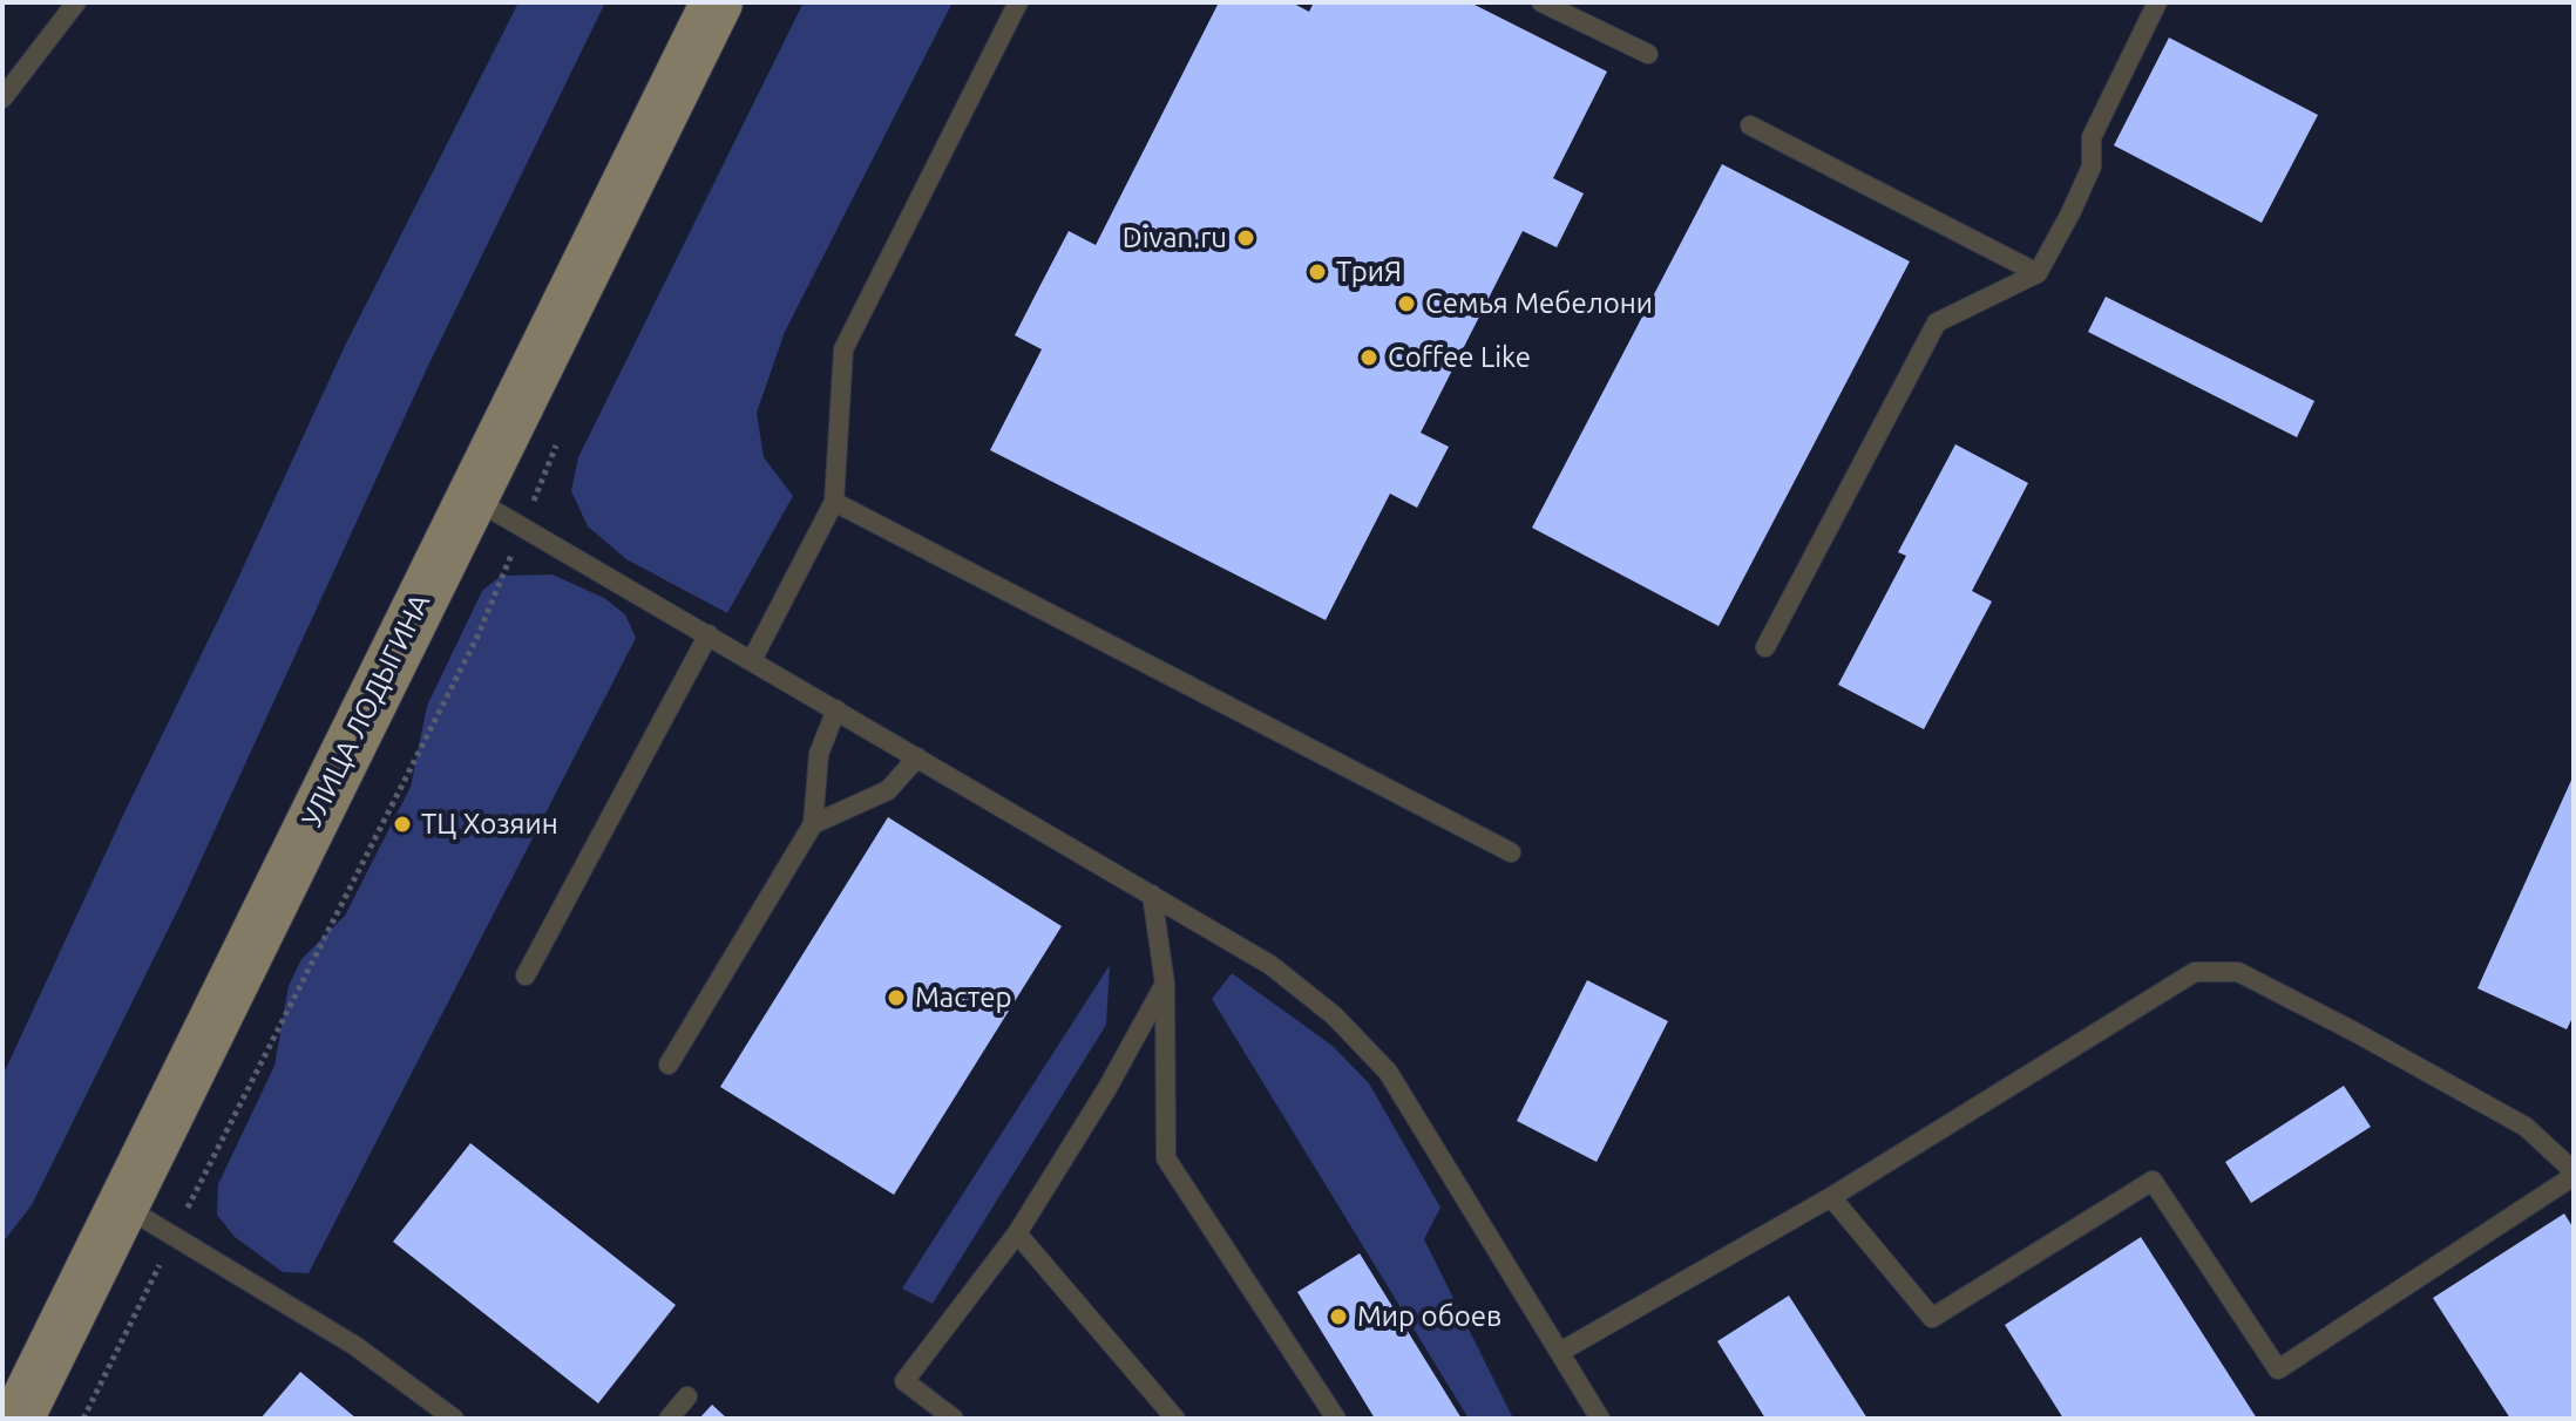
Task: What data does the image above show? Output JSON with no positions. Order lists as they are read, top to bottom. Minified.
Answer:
{"streets":{"main road":["УЛИЦА ЛОДЫГИНА"]},"places":["Divan.ru","ТриЯ","Семья Мебелони","Coffee Like","ТЦ Хозяин","Мастер","Мир обоев"]}
